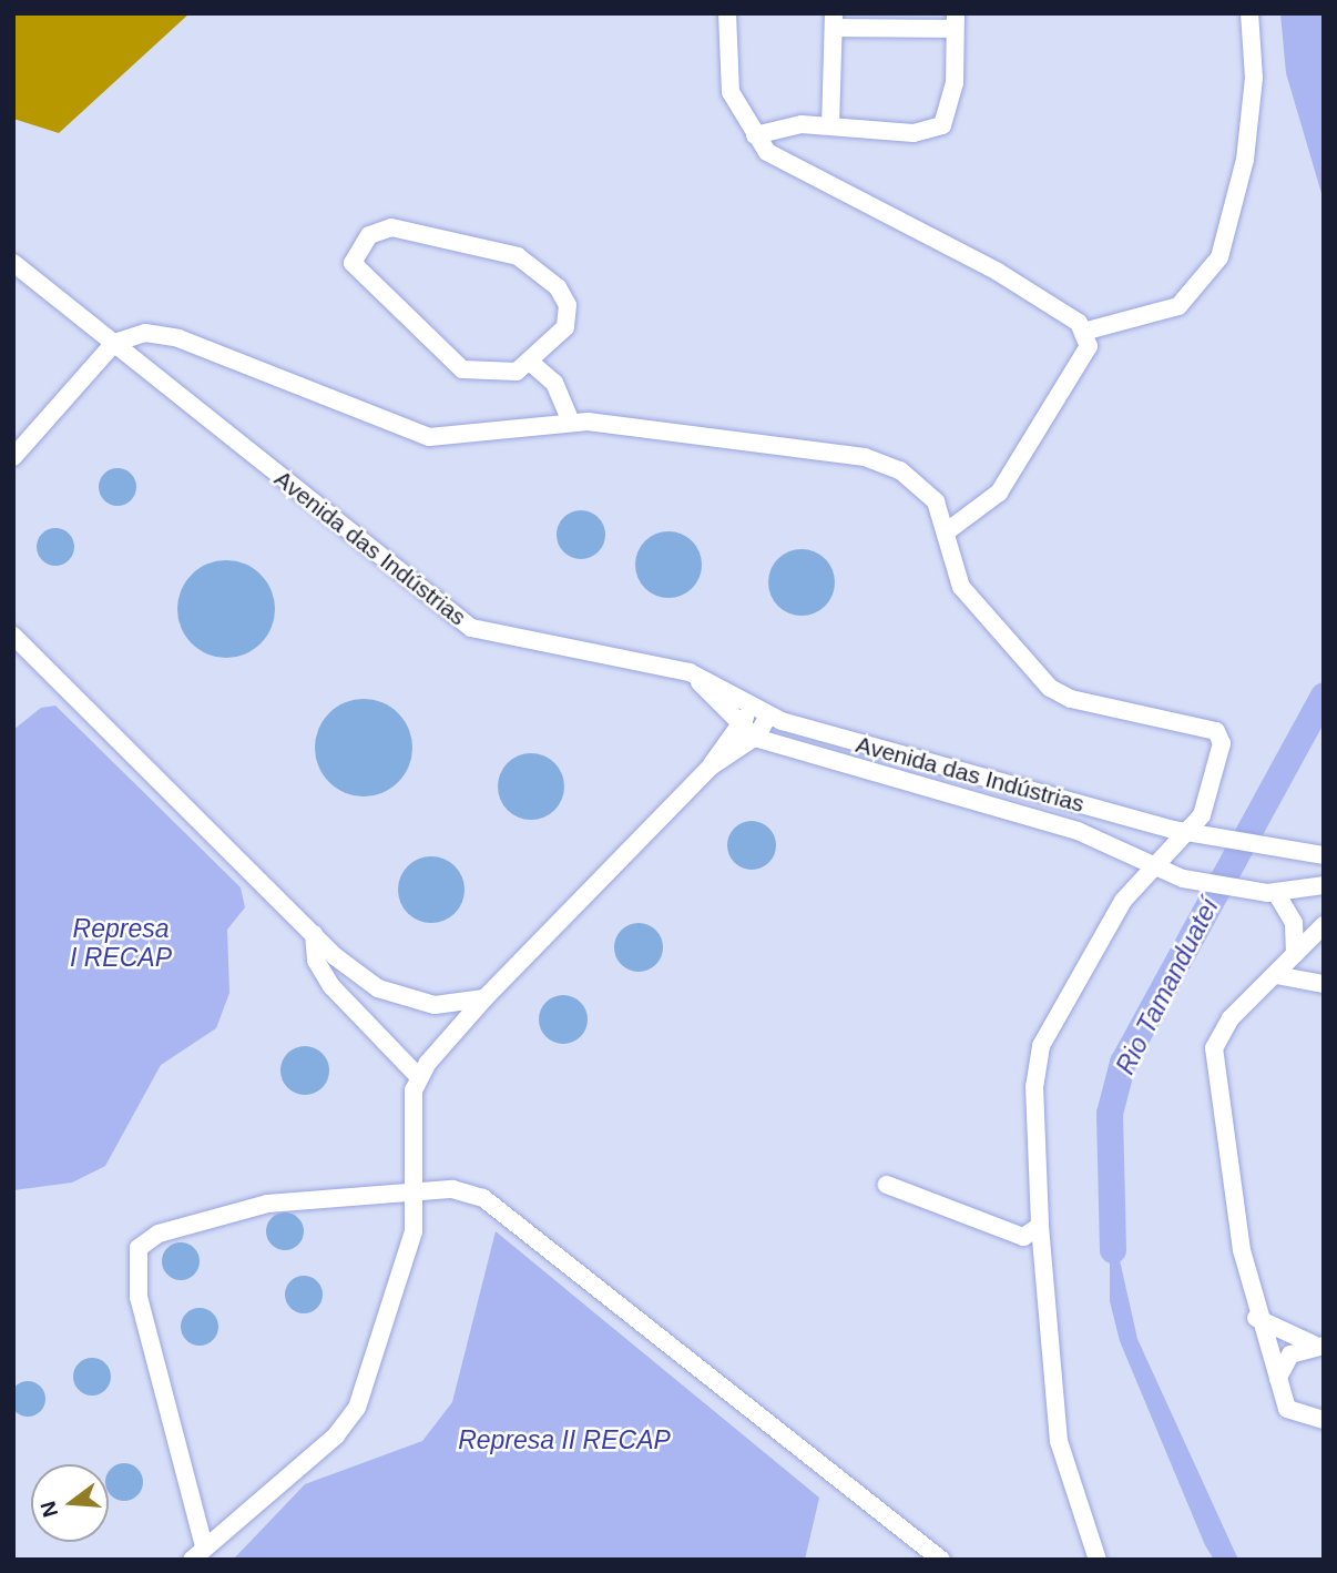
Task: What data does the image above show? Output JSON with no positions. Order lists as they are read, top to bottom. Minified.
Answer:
{"streets":{"lane":["Avenida das Indústrias"]},"water":["Represa I RECAP","Rio Tamanduateí","Represa II RECAP"],"north":"left"}
